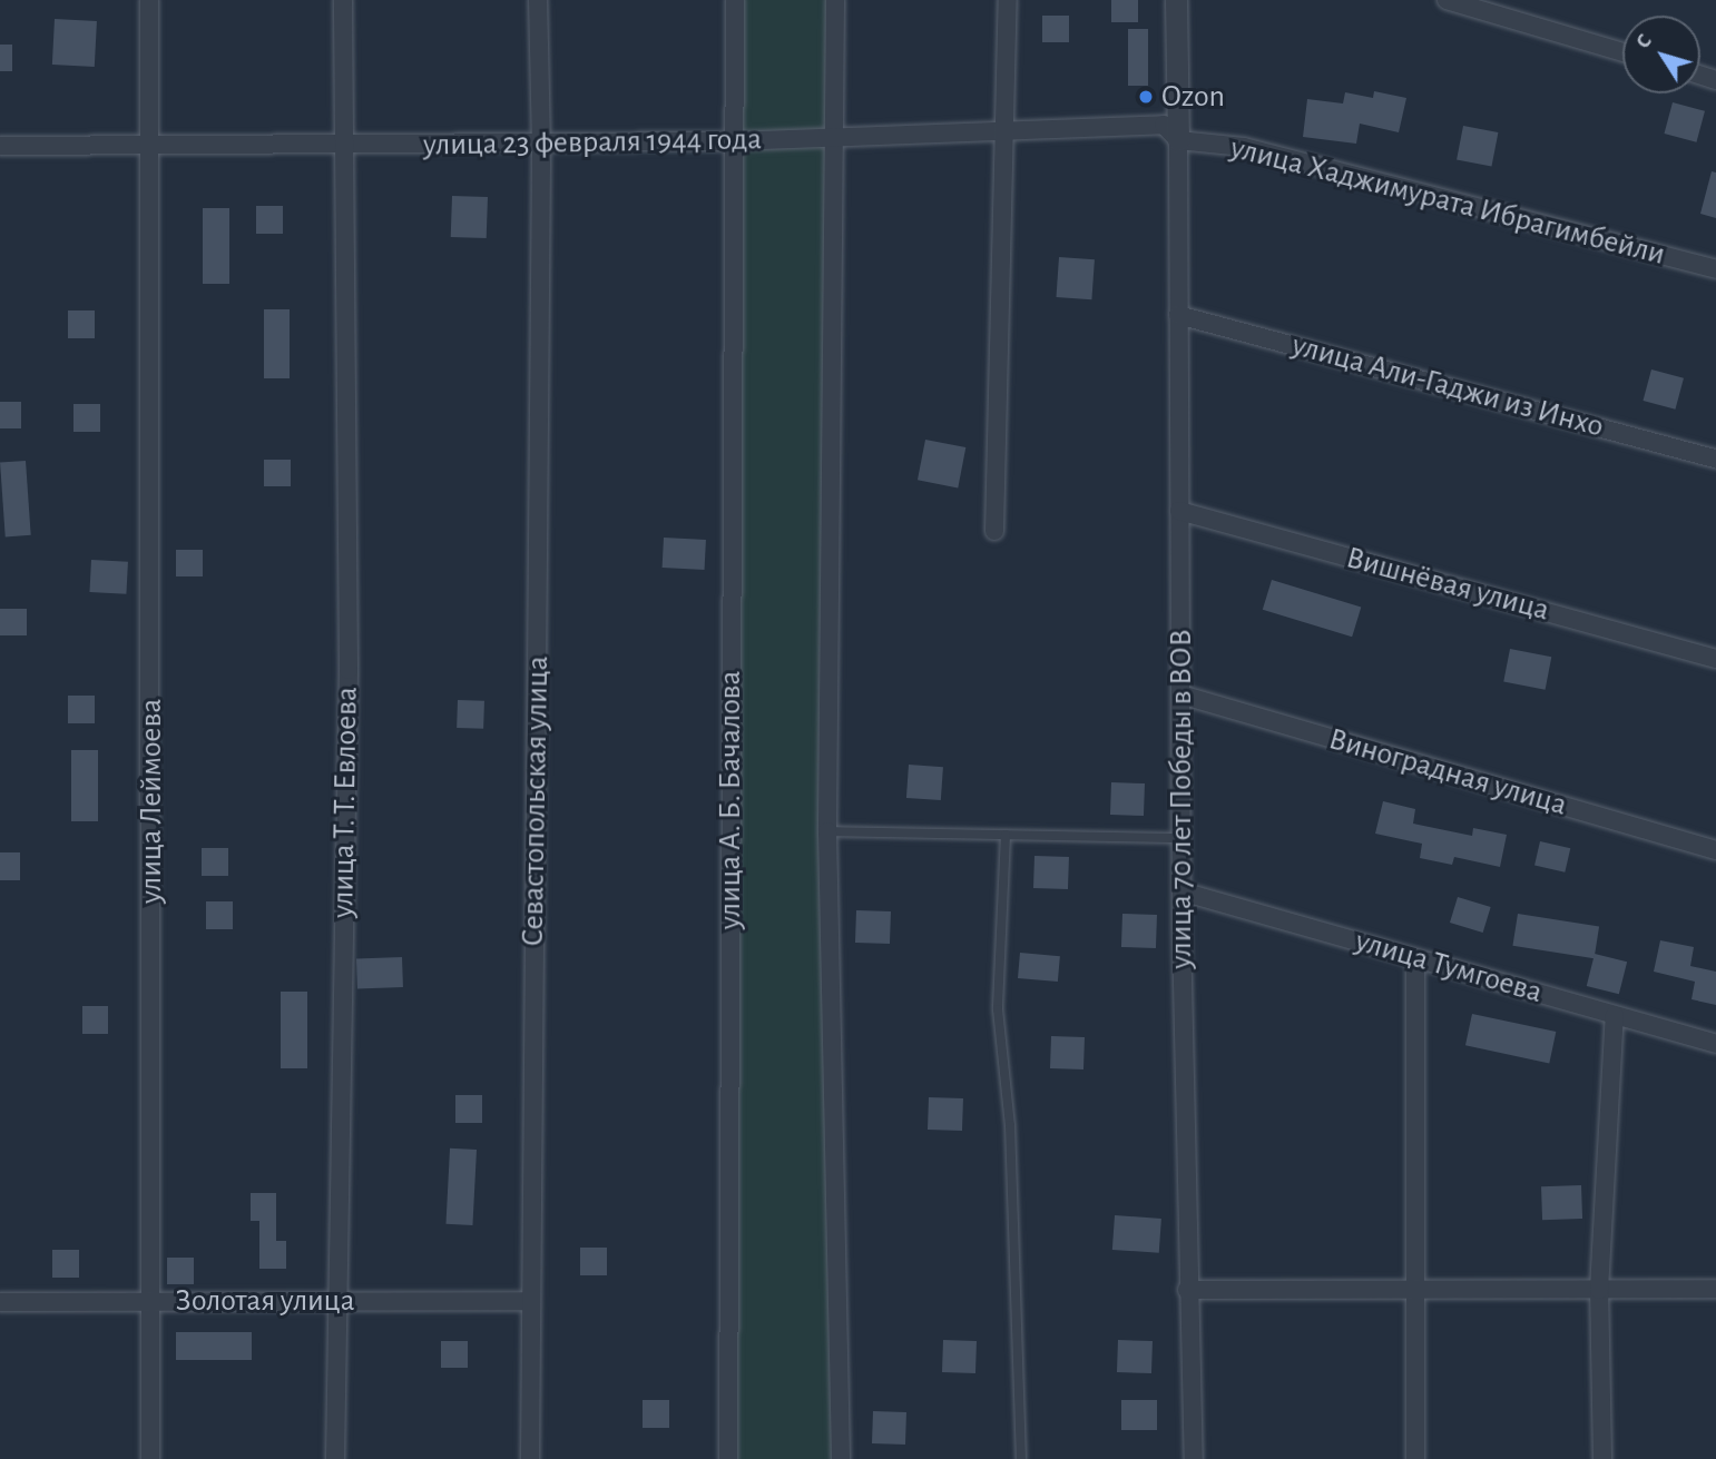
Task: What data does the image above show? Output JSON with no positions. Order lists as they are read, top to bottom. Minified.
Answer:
{"streets":{"street":["улица 23 февраля 1944 года","улица Хаджимурата Ибрагимбейли","улица Али-Гаджи из Инхо","Вишнёвая улица","Виноградная улица","улица 70 лет Победы в ВОВ","улица А. Б. Бачалова","улица Леймоева","Севастопольская улица","улица Т. Т. Евлоева","улица Тумгоева","Золотая улица"]},"crossings":[["улица 23 февраля 1944 года","улица Хаджимурата Ибрагимбейли"],["улица 23 февраля 1944 года","улица 70 лет Победы в ВОВ"],["улица 23 февраля 1944 года","улица А. Б. Бачалова"],["улица 23 февраля 1944 года","улица Леймоева"],["улица 23 февраля 1944 года","Севастопольская улица"],["улица 23 февраля 1944 года","улица Т. Т. Евлоева"],["улица Хаджимурата Ибрагимбейли","улица 70 лет Победы в ВОВ"],["улица Али-Гаджи из Инхо","улица 70 лет Победы в ВОВ"],["Вишнёвая улица","улица 70 лет Победы в ВОВ"],["Виноградная улица","улица 70 лет Победы в ВОВ"],["улица 70 лет Победы в ВОВ","улица Тумгоева"],["улица Леймоева","Золотая улица"],["Севастопольская улица","Золотая улица"],["улица Т. Т. Евлоева","Золотая улица"]],"places":["Ozon"],"north":"top left"}
